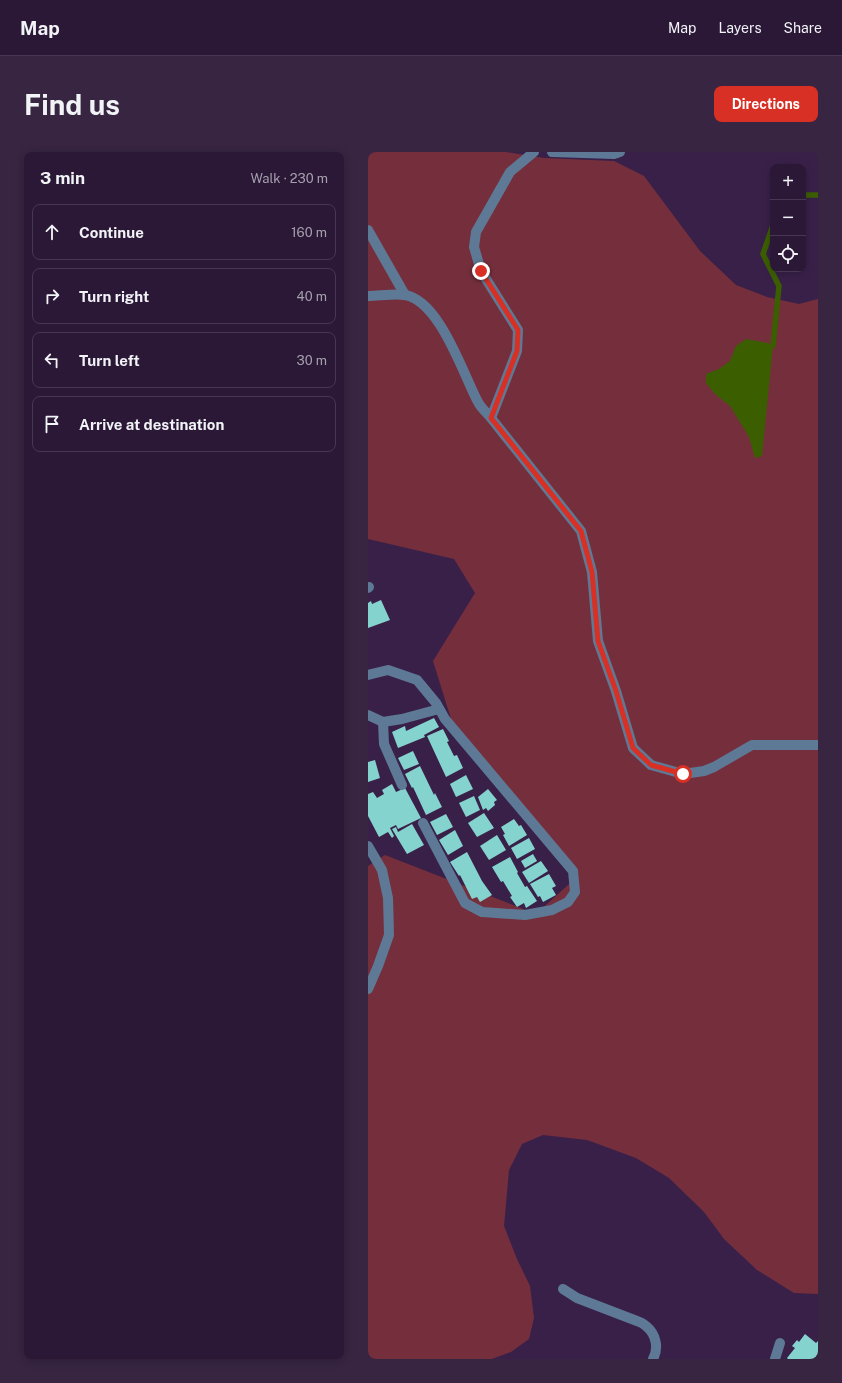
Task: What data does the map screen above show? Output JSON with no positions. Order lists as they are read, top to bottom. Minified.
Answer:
{"page":{"header":"Map","nav":["Map","Layers","Share"],"buttons":"Directions","title":"Find us","heading":["3 min","Walk · 230 m"],"map_buttons":["+","−"],"list":[["Continue","160 m"],["Turn right","40 m"],["Turn left","30 m"],"Arrive at destination"]}}
